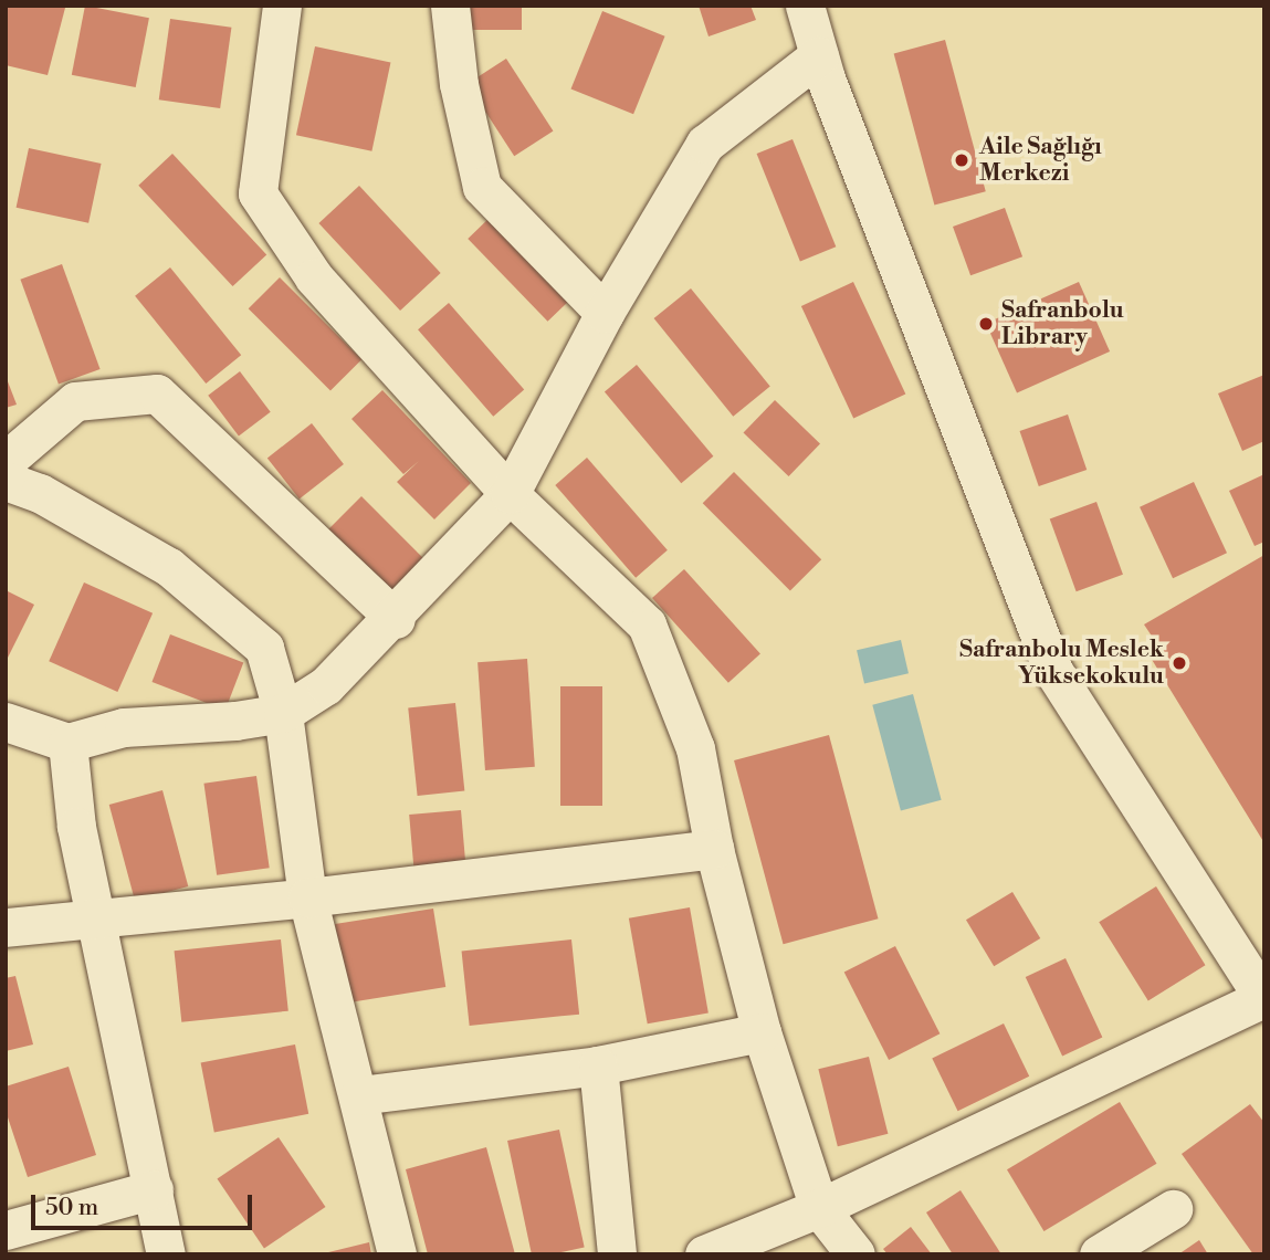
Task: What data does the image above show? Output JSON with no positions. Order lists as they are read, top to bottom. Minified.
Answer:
{"places":["Aile Sağlığı Merkezi","Safranbolu Library","Safranbolu Meslek Yüksekokulu"],"scale_bar":"50 m"}
